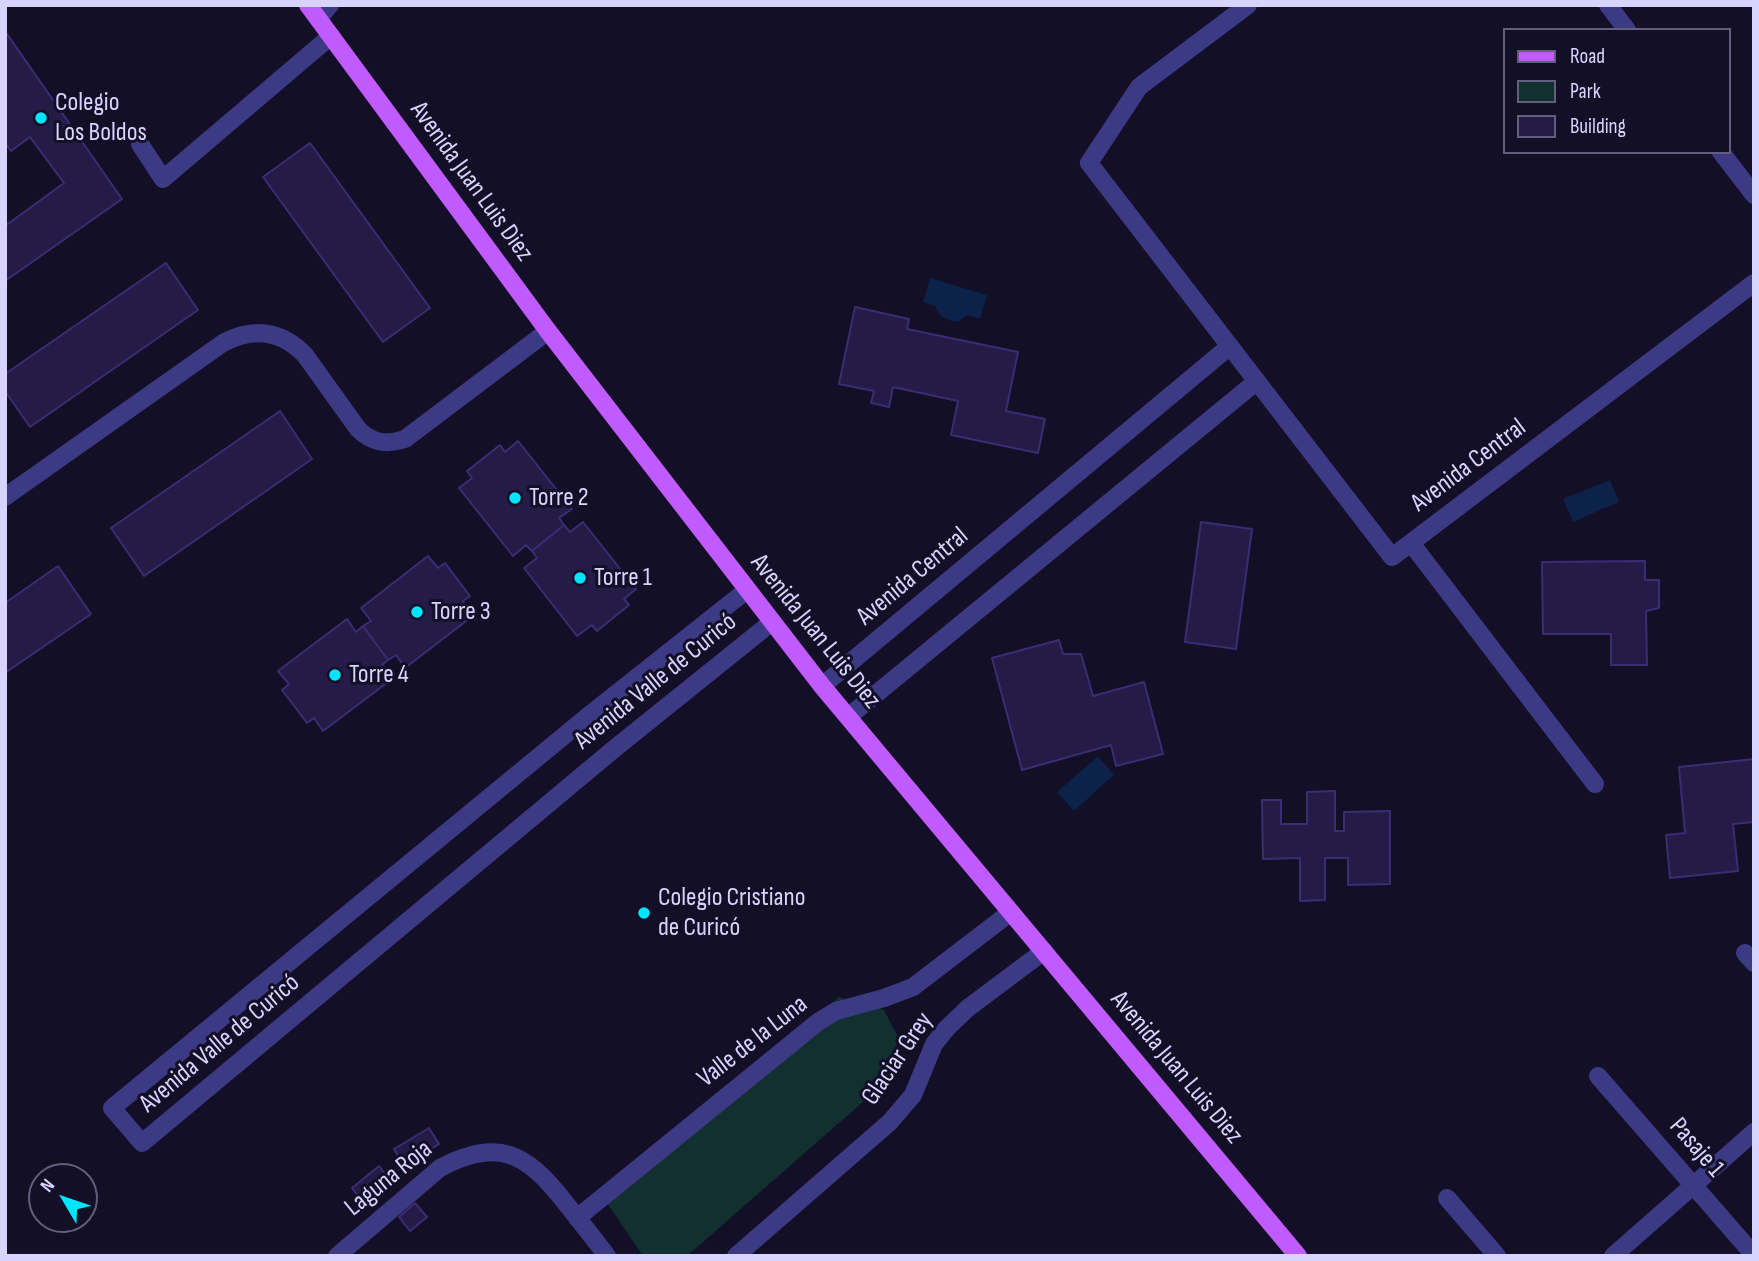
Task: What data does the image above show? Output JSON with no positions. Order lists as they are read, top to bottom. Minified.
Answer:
{"streets":{"main road":["Avenida Juan Luis Diez"],"street":["Avenida Central","Avenida Valle de Curicó","Valle de la Luna","Glaciar Grey","Pasaje 1","Laguna Roja"]},"crossings":[["Avenida Juan Luis Diez","Avenida Central"],["Avenida Juan Luis Diez","Avenida Valle de Curicó"],["Avenida Juan Luis Diez","Valle de la Luna"],["Avenida Juan Luis Diez","Glaciar Grey"],["Valle de la Luna","Laguna Roja"]],"places":["Colegio Los Boldos","Torre 2","Torre 1","Torre 3","Torre 4","Colegio Cristiano de Curicó"],"legend":["Road","Park","Building"],"north":"top left"}
